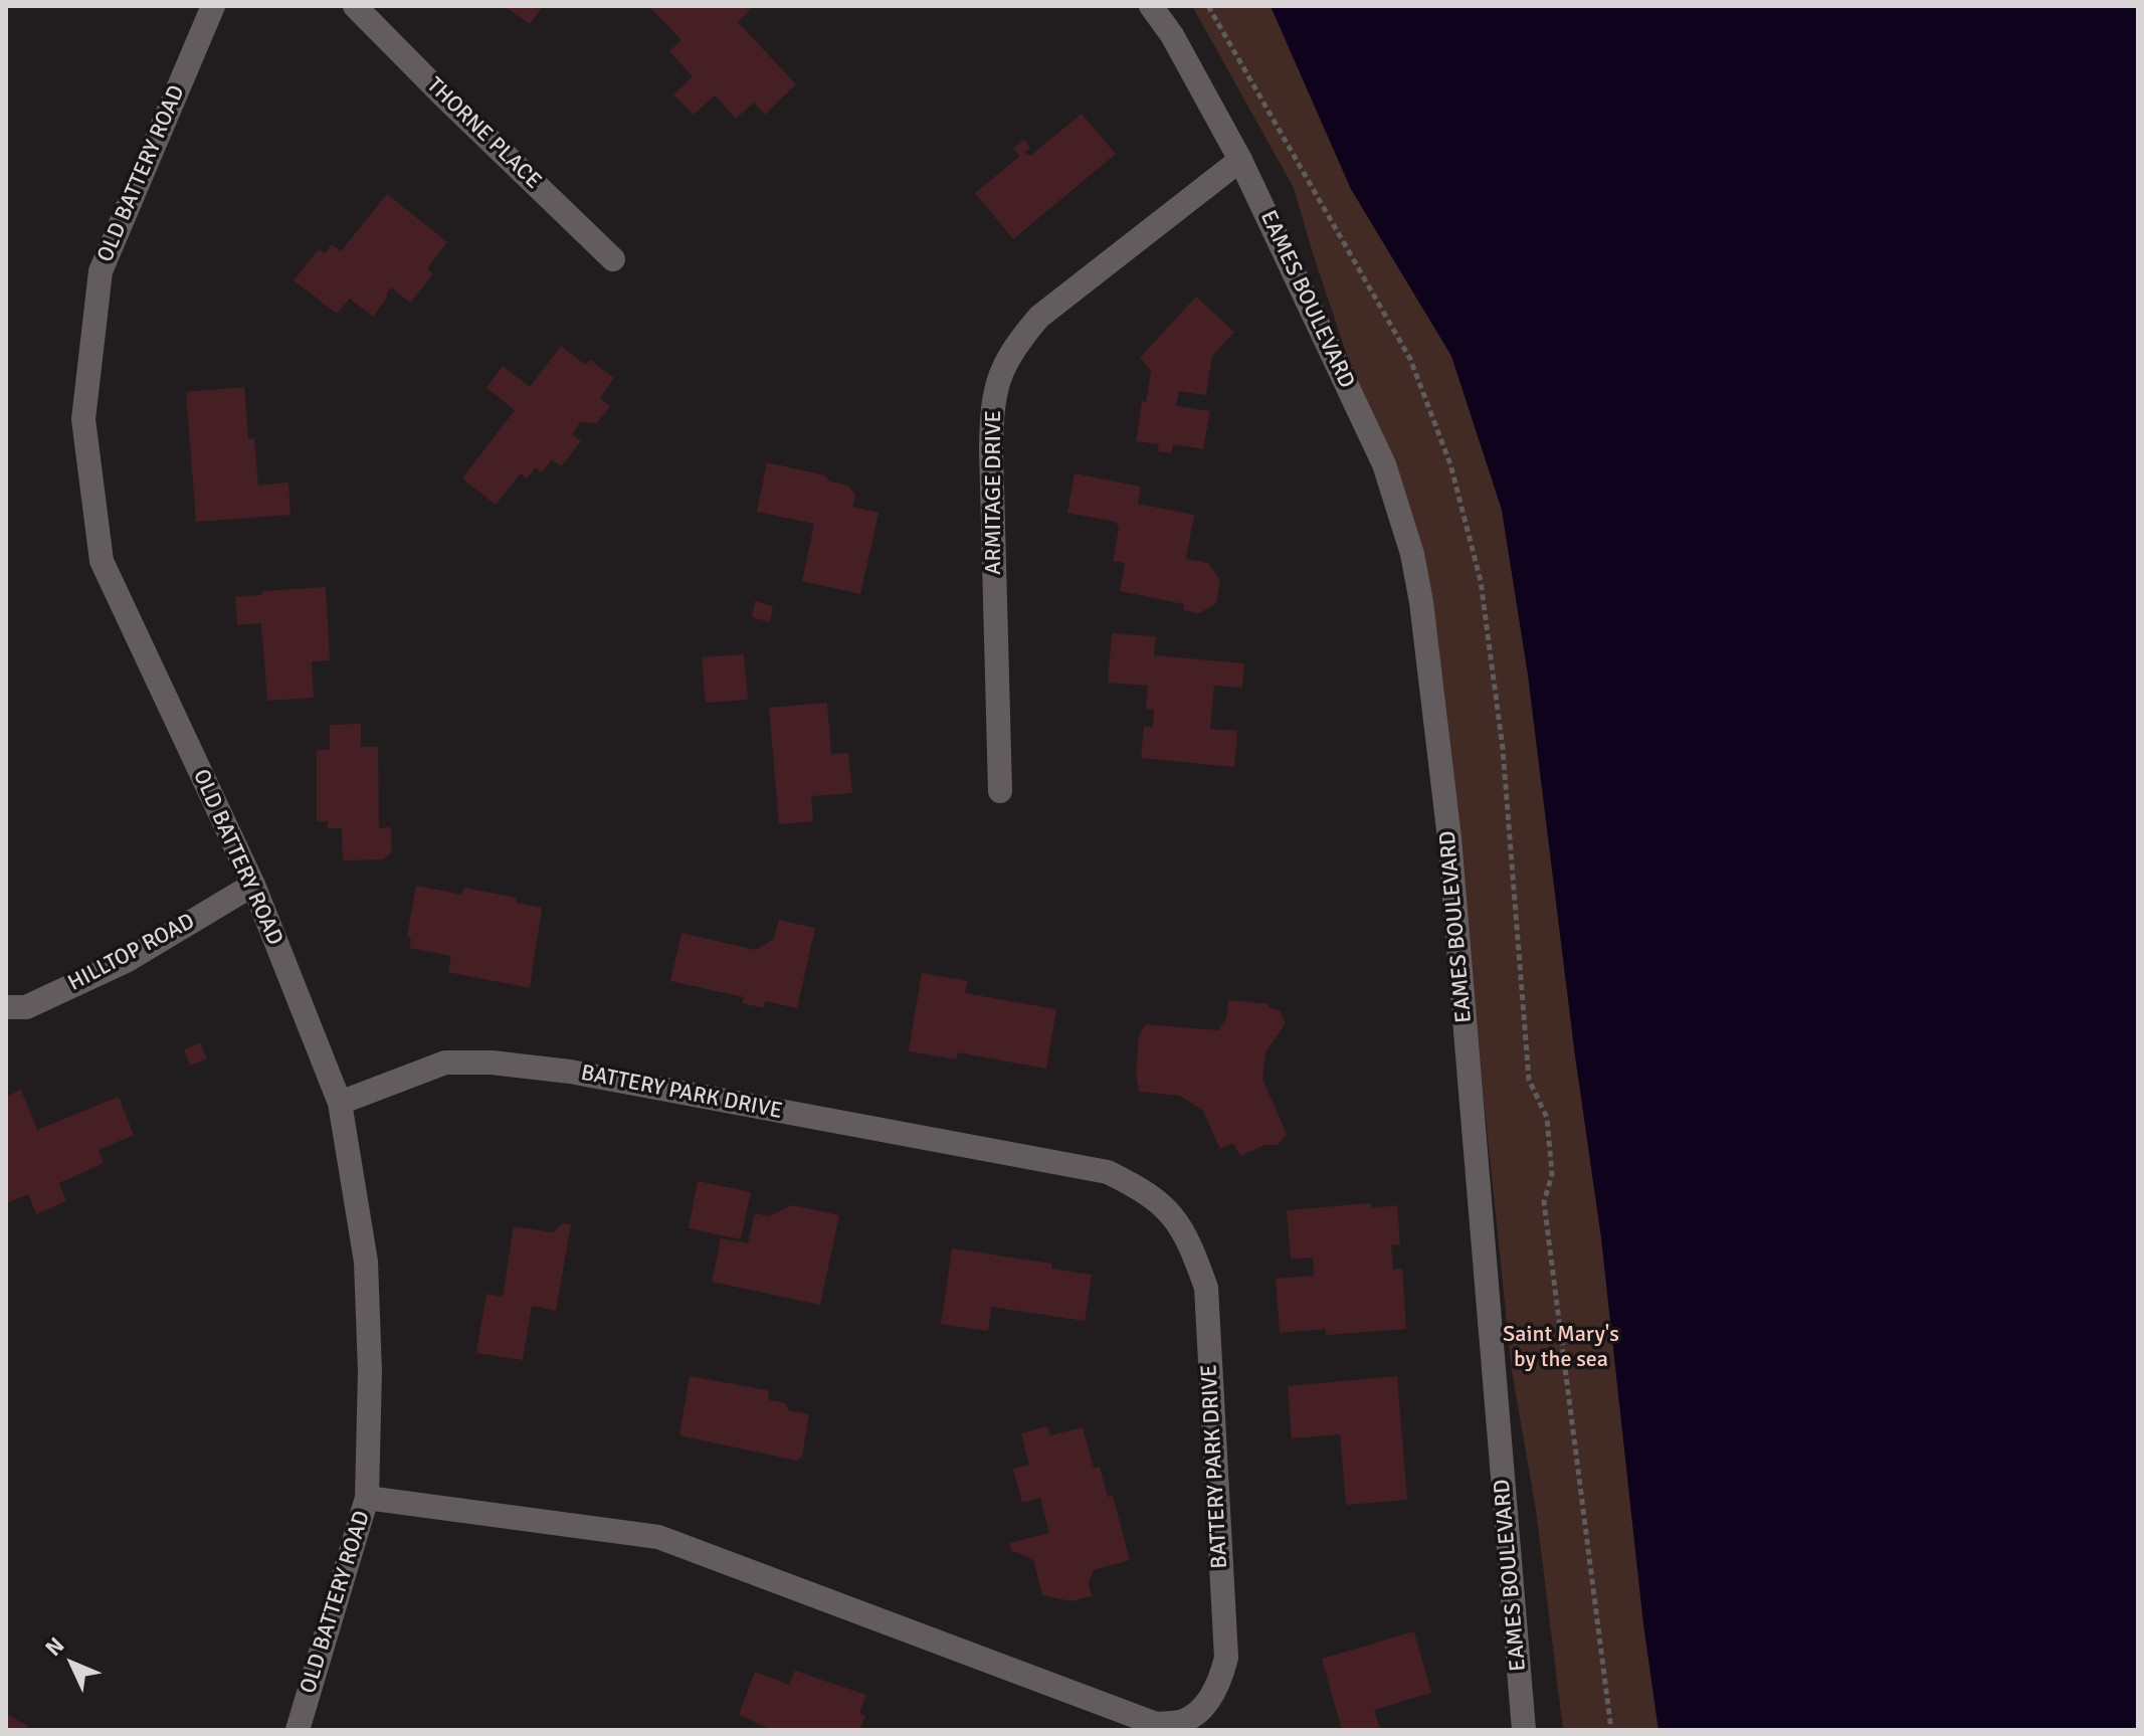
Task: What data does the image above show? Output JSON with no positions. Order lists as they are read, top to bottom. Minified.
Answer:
{"streets":{"street":["THORNE PLACE","OLD BATTERY ROAD","EAMES BOULEVARD","ARMITAGE DRIVE","HILLTOP ROAD","BATTERY PARK DRIVE"]},"crossings":[["OLD BATTERY ROAD","HILLTOP ROAD"],["OLD BATTERY ROAD","BATTERY PARK DRIVE"],["EAMES BOULEVARD","ARMITAGE DRIVE"]],"parks":["Saint Mary's by the sea"],"north":"top left"}
